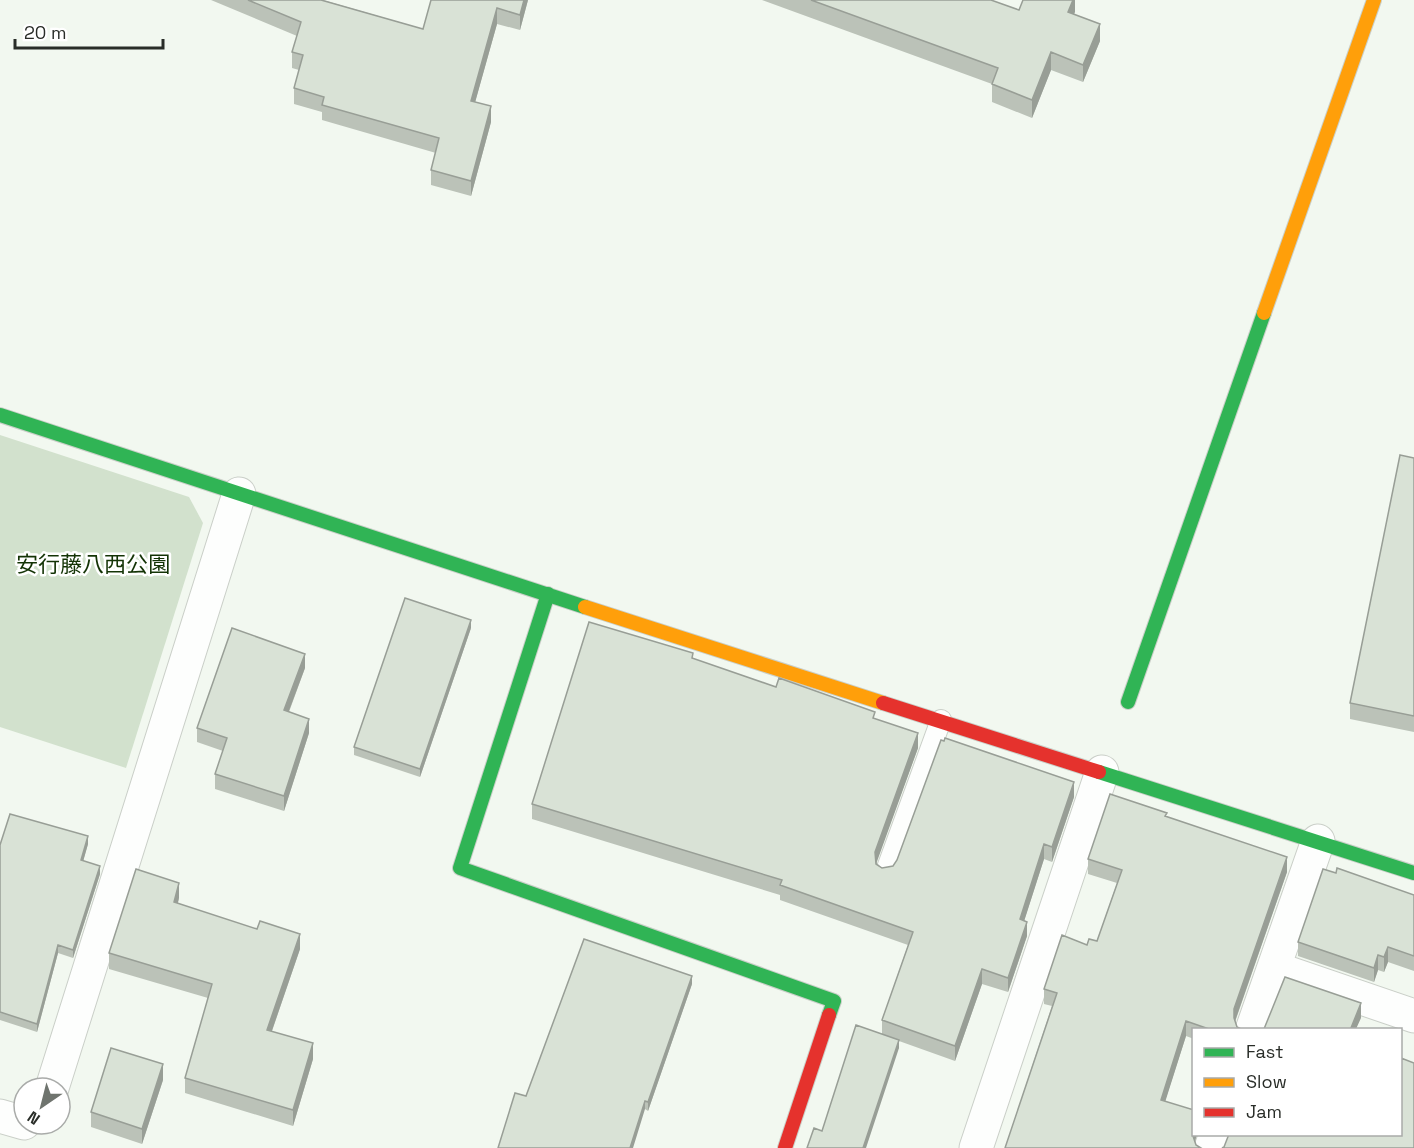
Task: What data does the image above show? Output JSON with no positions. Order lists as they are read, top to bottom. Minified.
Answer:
{"parks":["安行藤八西公園"],"legend":["Fast","Slow","Jam"],"scale_bar":"20 m","north":"bottom left"}
